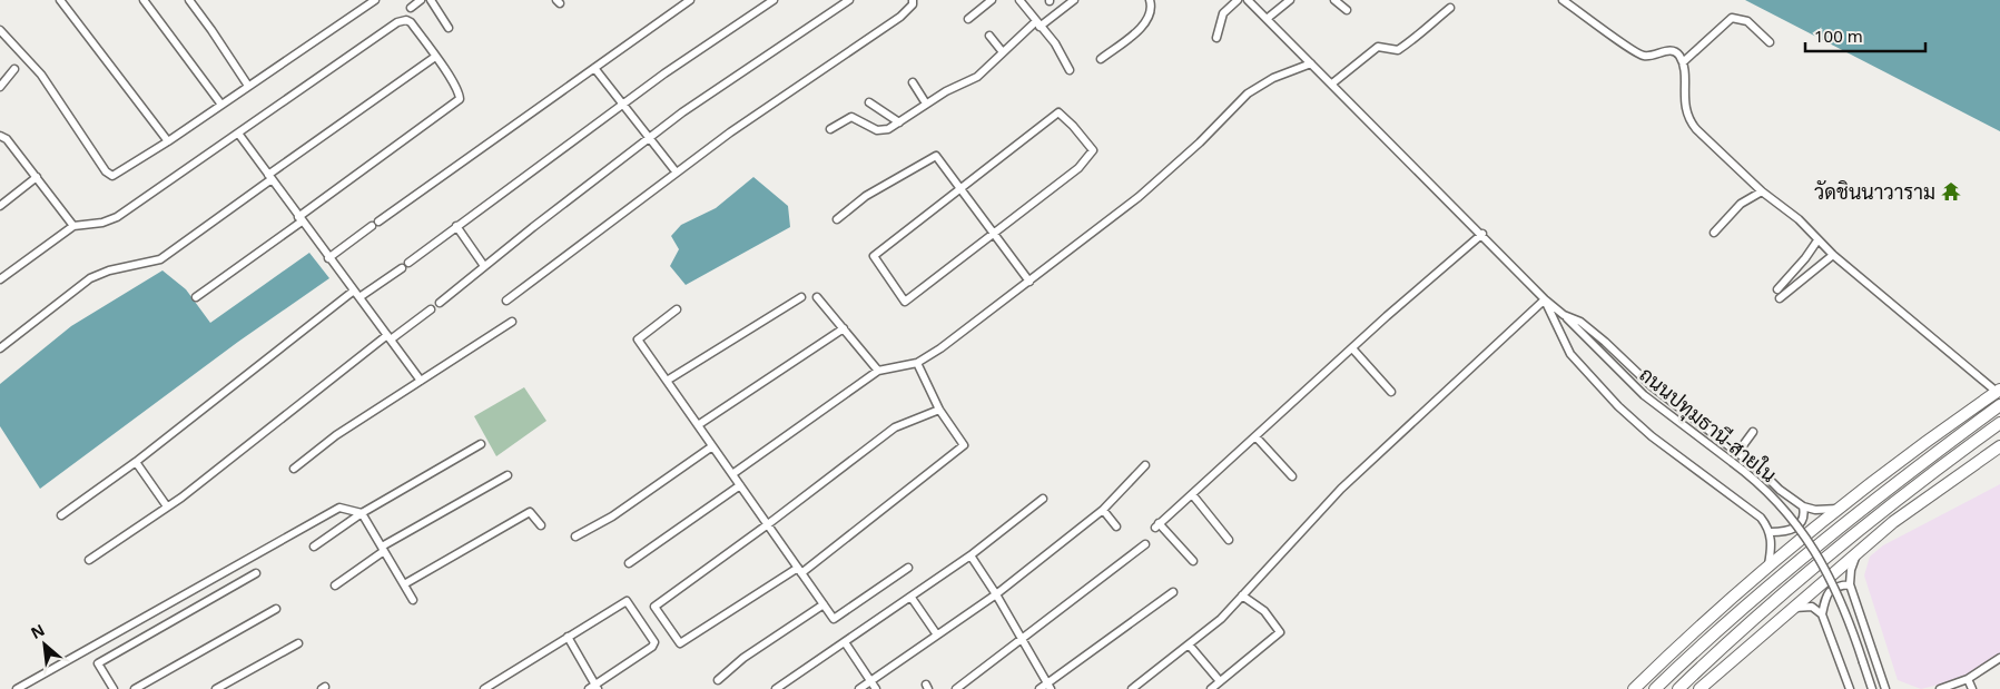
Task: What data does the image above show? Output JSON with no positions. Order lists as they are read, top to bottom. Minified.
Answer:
{"streets":{"street":["ถนนปทุมธานี-สายใน"]},"places":{"temple":["วัดชินนาวาราม"]},"scale_bar":"100 m","north":"top left"}
